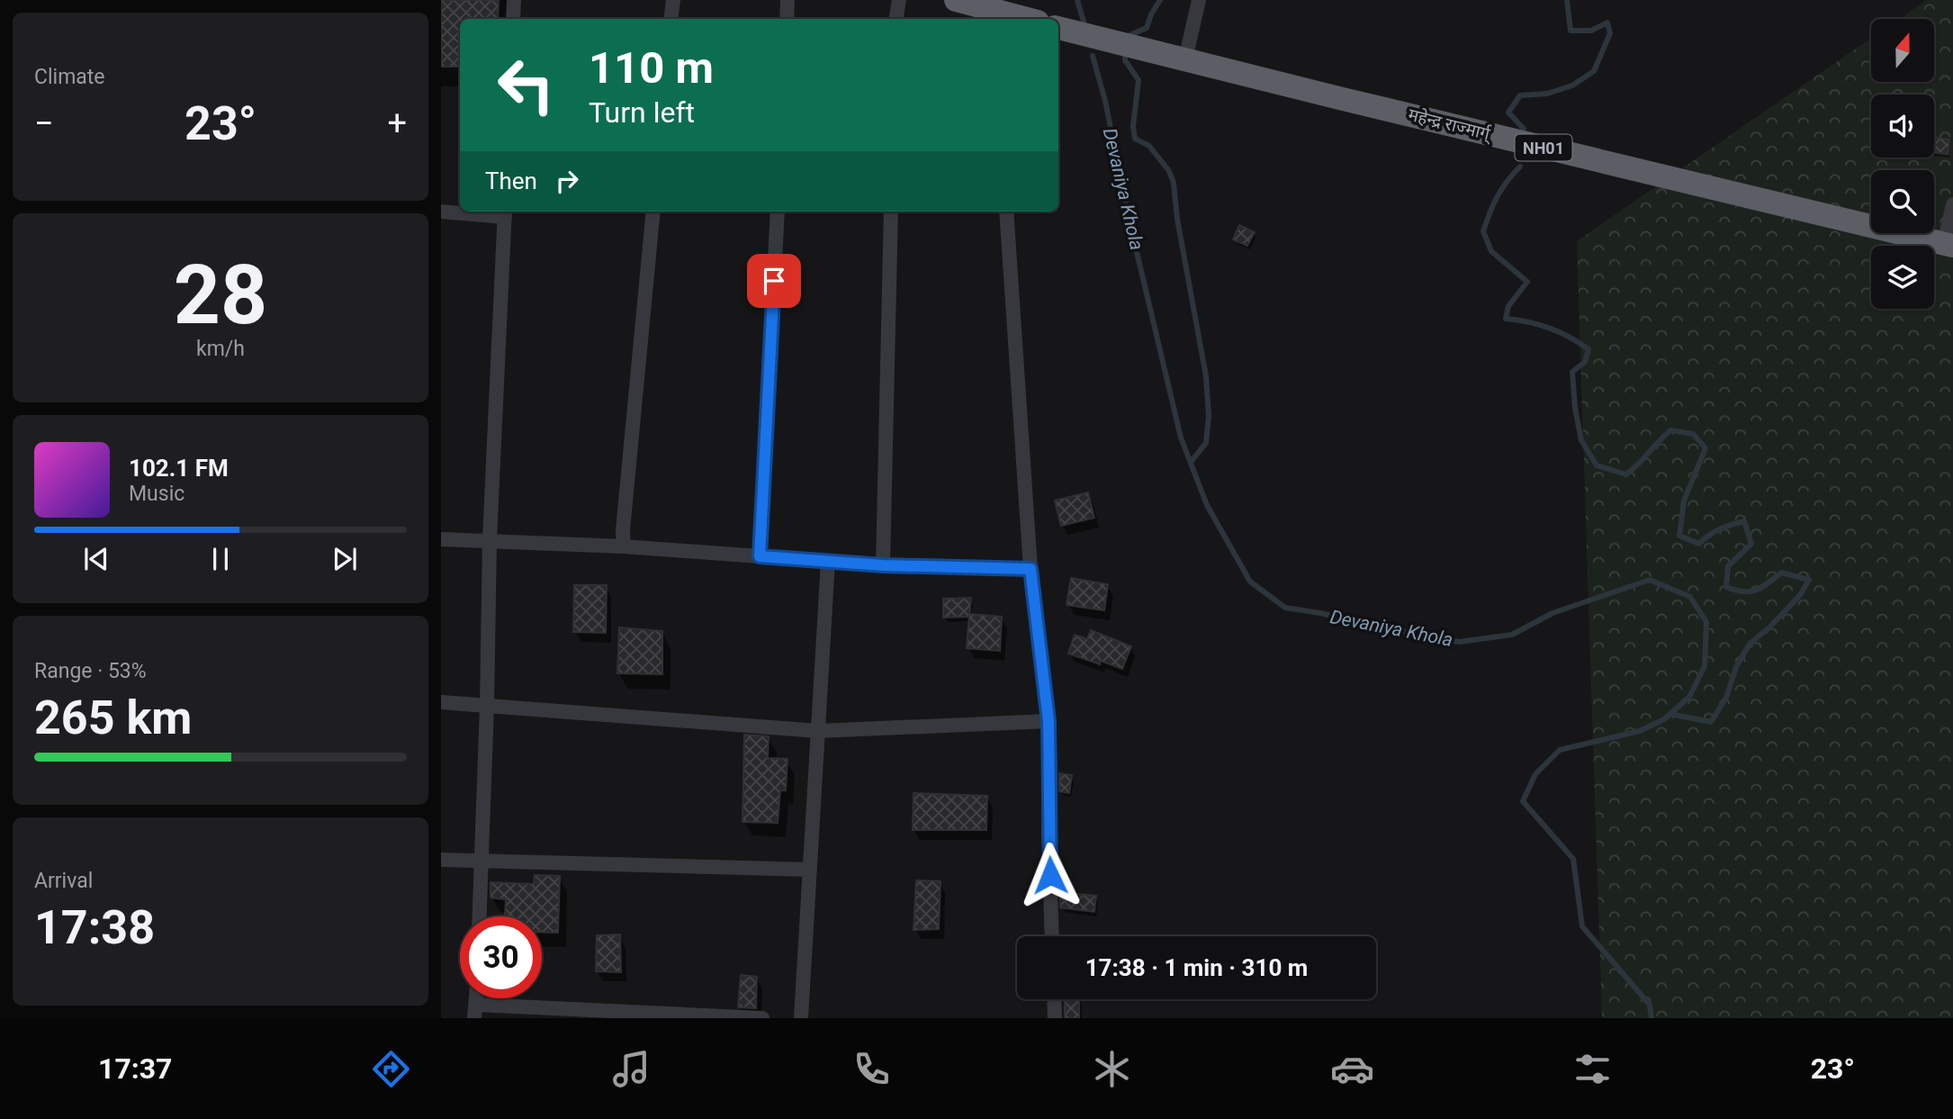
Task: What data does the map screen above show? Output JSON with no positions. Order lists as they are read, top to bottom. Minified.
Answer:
{"streets":{"highway":["महेन्द्र राज्मार्ग्","NH01"]},"water":["Devaniya Khola"],"north":"top","page":{"tile":["Climate",["28","km/h"],["Range · 53%","265 km"],["Arrival","17:38"]],"turn":["110 m","Turn left"],"heat":["−","23°","+"],"then":"Then","song":["102.1 FM","Music"],"limit":"30","trip":"17:38 · 1 min · 310 m","tabs":["17:37","23°"]}}
